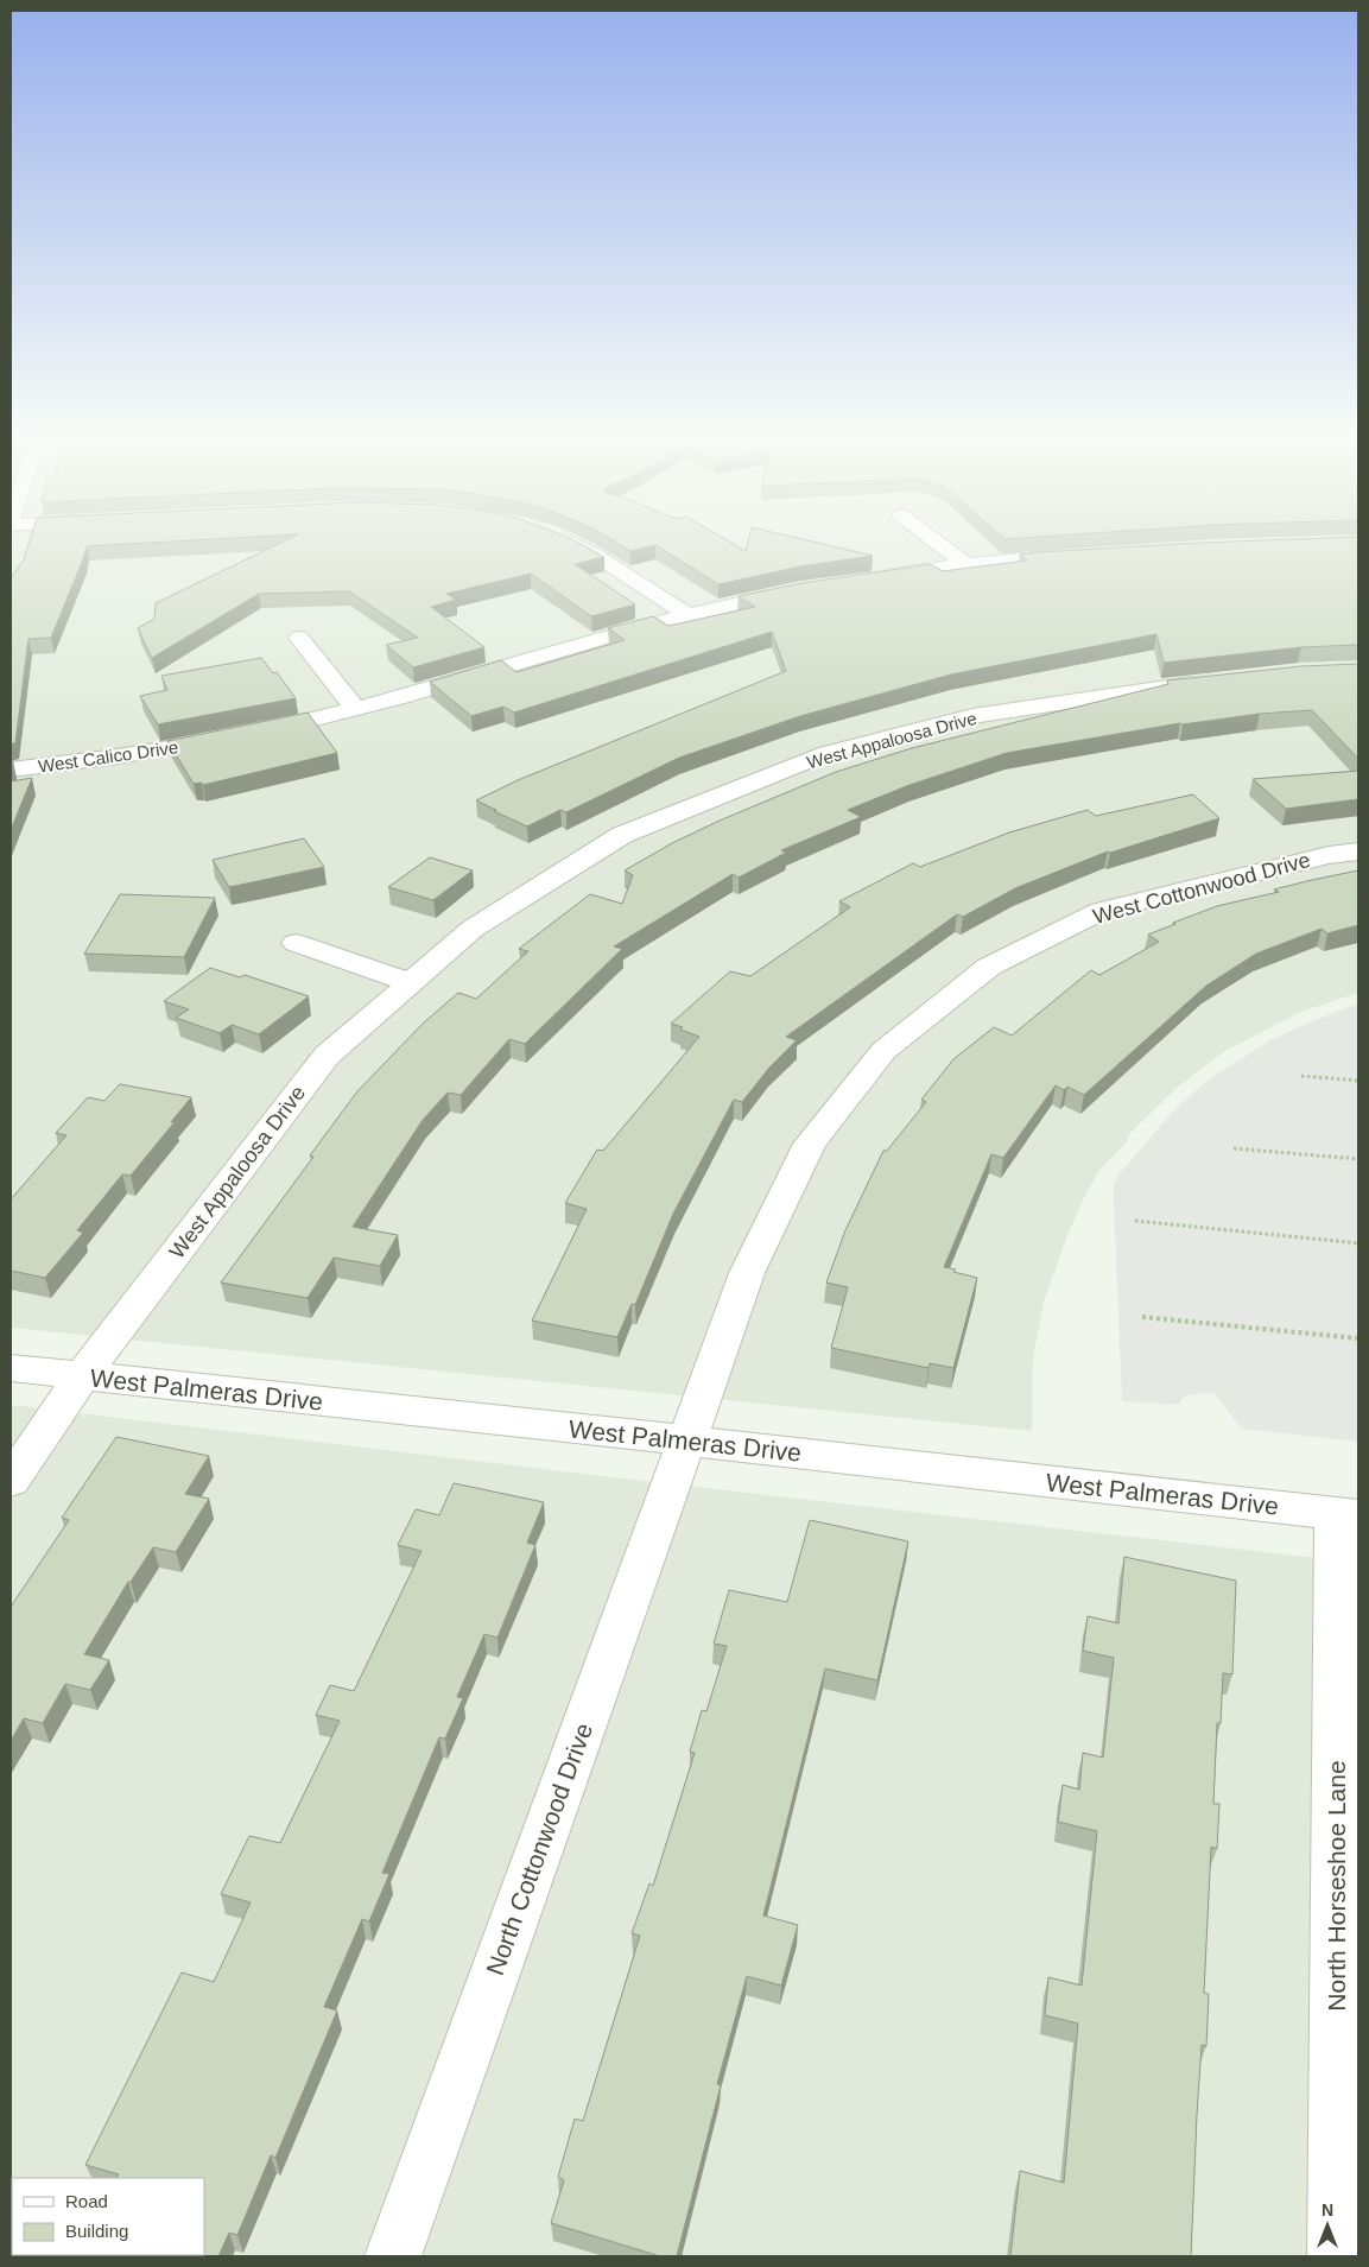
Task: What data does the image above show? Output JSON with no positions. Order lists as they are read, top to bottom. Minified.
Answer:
{"streets":{"street":["West Appaloosa Drive","West Calico Drive","West Cottonwood Drive","West Palmeras Drive","North Cottonwood Drive","North Horseshoe Lane"]},"crossings":[["West Appaloosa Drive","West Palmeras Drive"],["West Cottonwood Drive","West Palmeras Drive"],["West Cottonwood Drive","North Cottonwood Drive"],["West Palmeras Drive","North Cottonwood Drive"],["West Palmeras Drive","North Horseshoe Lane"]],"legend":["Road","Building"],"north":"top"}
